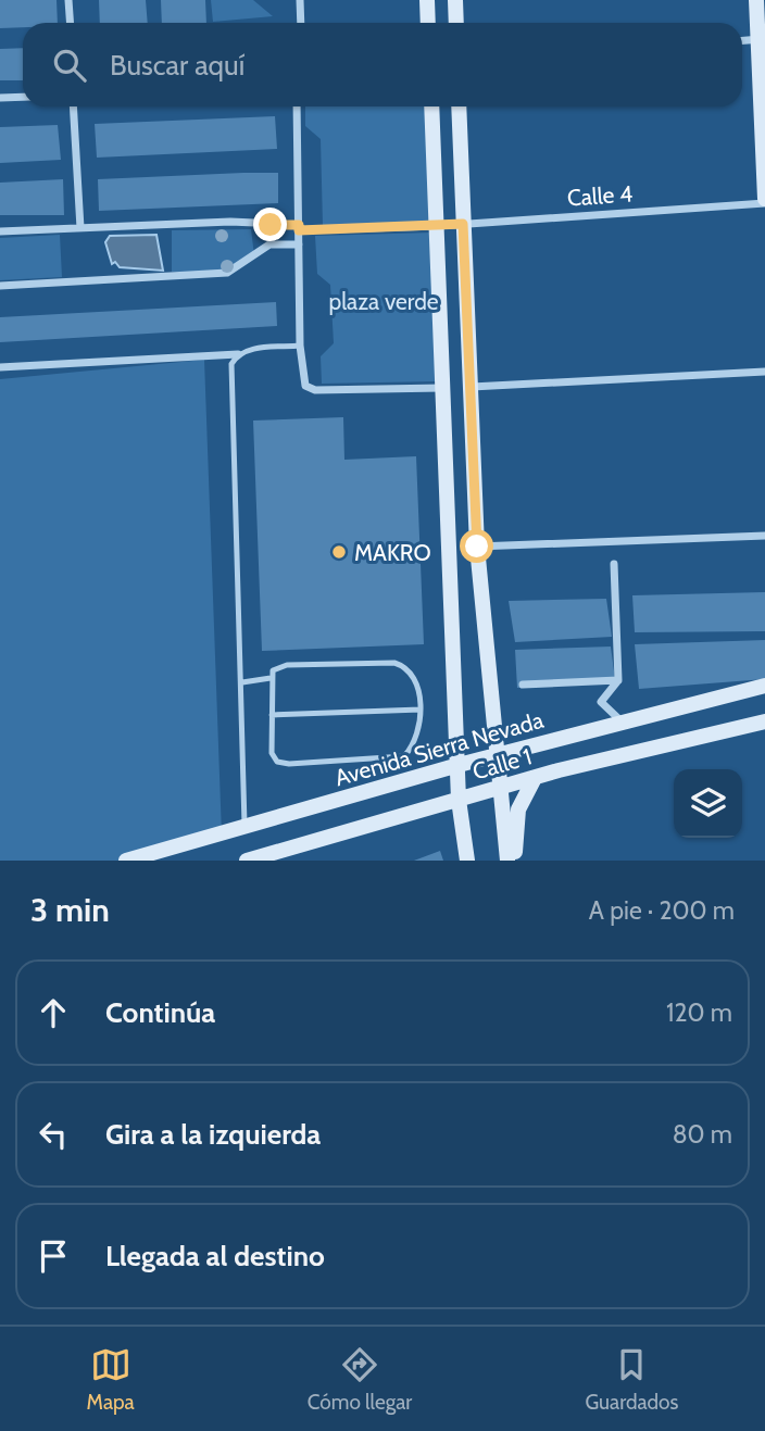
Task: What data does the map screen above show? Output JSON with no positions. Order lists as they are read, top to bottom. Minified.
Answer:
{"streets":{"main road":["Avenida Sierra Nevada","Calle 1"],"street":["Calle 4"]},"parks":["plaza verde"],"places":["MAKRO"],"page":{"search":"Buscar aquí","heading":["3 min","A pie · 200 m"],"list":[["Continúa","120 m"],["Gira a la izquierda","80 m"],"Llegada al destino"],"nav":["Mapa","Cómo llegar","Guardados"]}}
